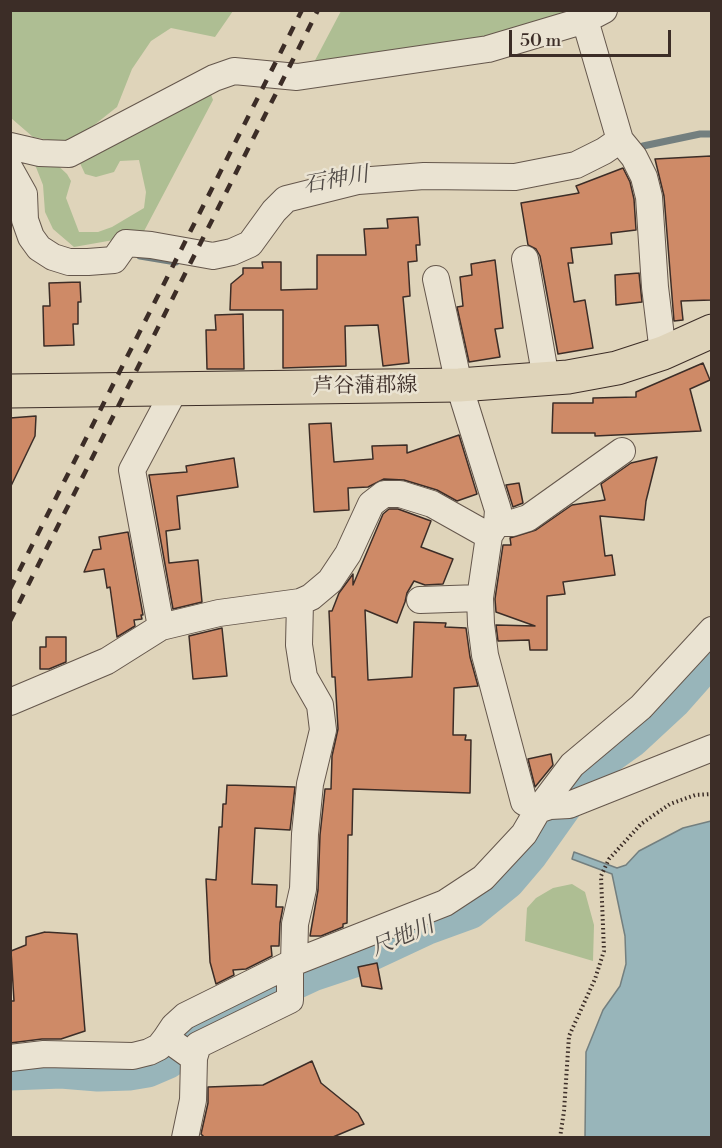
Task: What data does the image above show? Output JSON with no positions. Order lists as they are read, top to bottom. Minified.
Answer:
{"streets":{"main road":["芦谷蒲郡線"]},"water":["石神川","尺地川"],"scale_bar":"50 m"}
